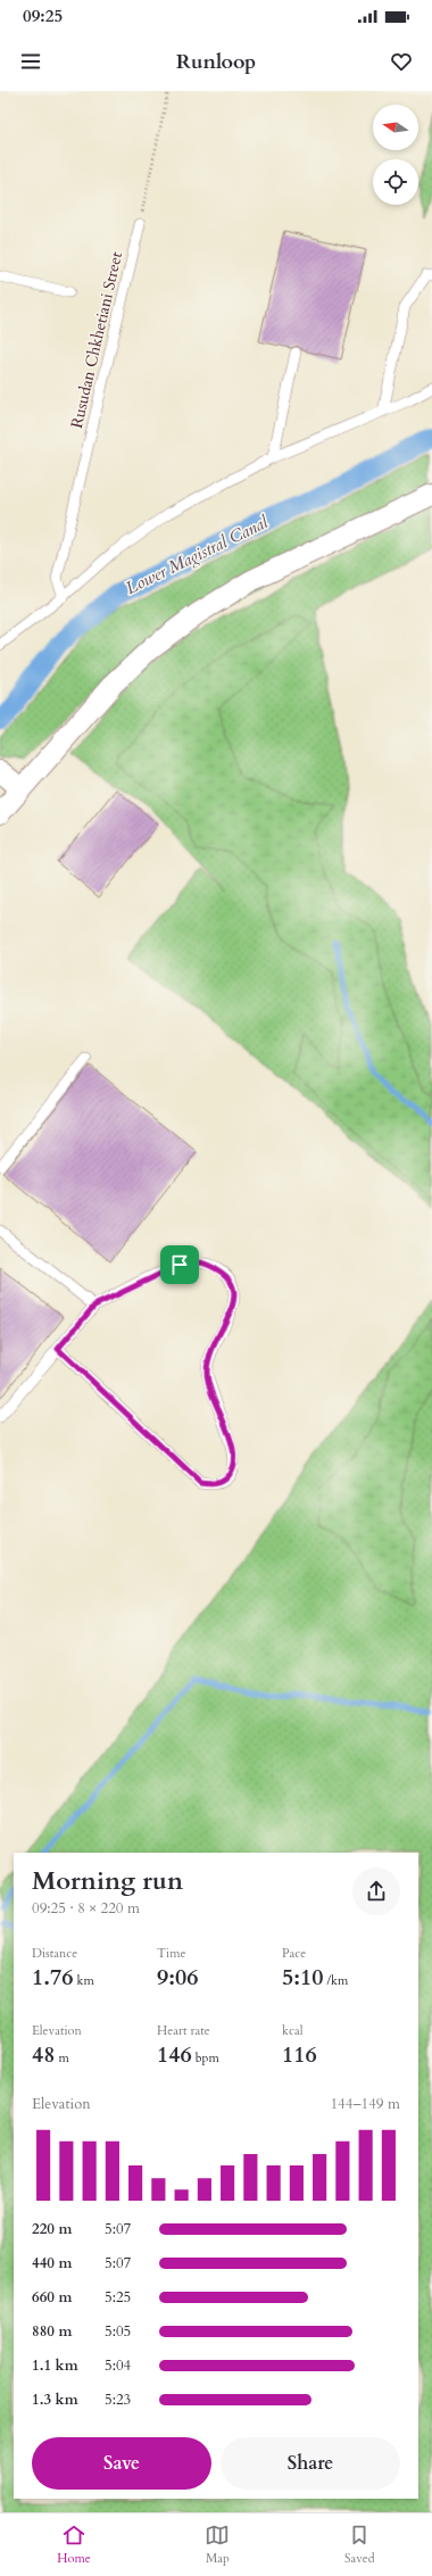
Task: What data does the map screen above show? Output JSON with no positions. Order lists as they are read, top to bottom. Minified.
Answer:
{"streets":{"lane":["Rusudan Chkhetiani Street"]},"water":["Lower Magistral Canal"],"north":"left","page":{"status":"09:25","header":"Runloop","heading":["Morning run","09:25 · 8 × 220 m"],"stats":[["Distance","1.76 km"],["Time","9:06"],["Pace","5:10 /km"],["Elevation","48 m"],["Heart rate","146 bpm"],["kcal","116"]],"chart":["Elevation","144–149 m"],"list":[{"name":"220 m","note":"5:07"},{"name":"440 m","note":"5:07"},{"name":"660 m","note":"5:25"},{"name":"880 m","note":"5:05"},{"name":"1.1 km","note":"5:04"},{"name":"1.3 km","note":"5:23"}],"buttons":["Save","Share"],"tabs":["Home","Map","Saved"]}}
